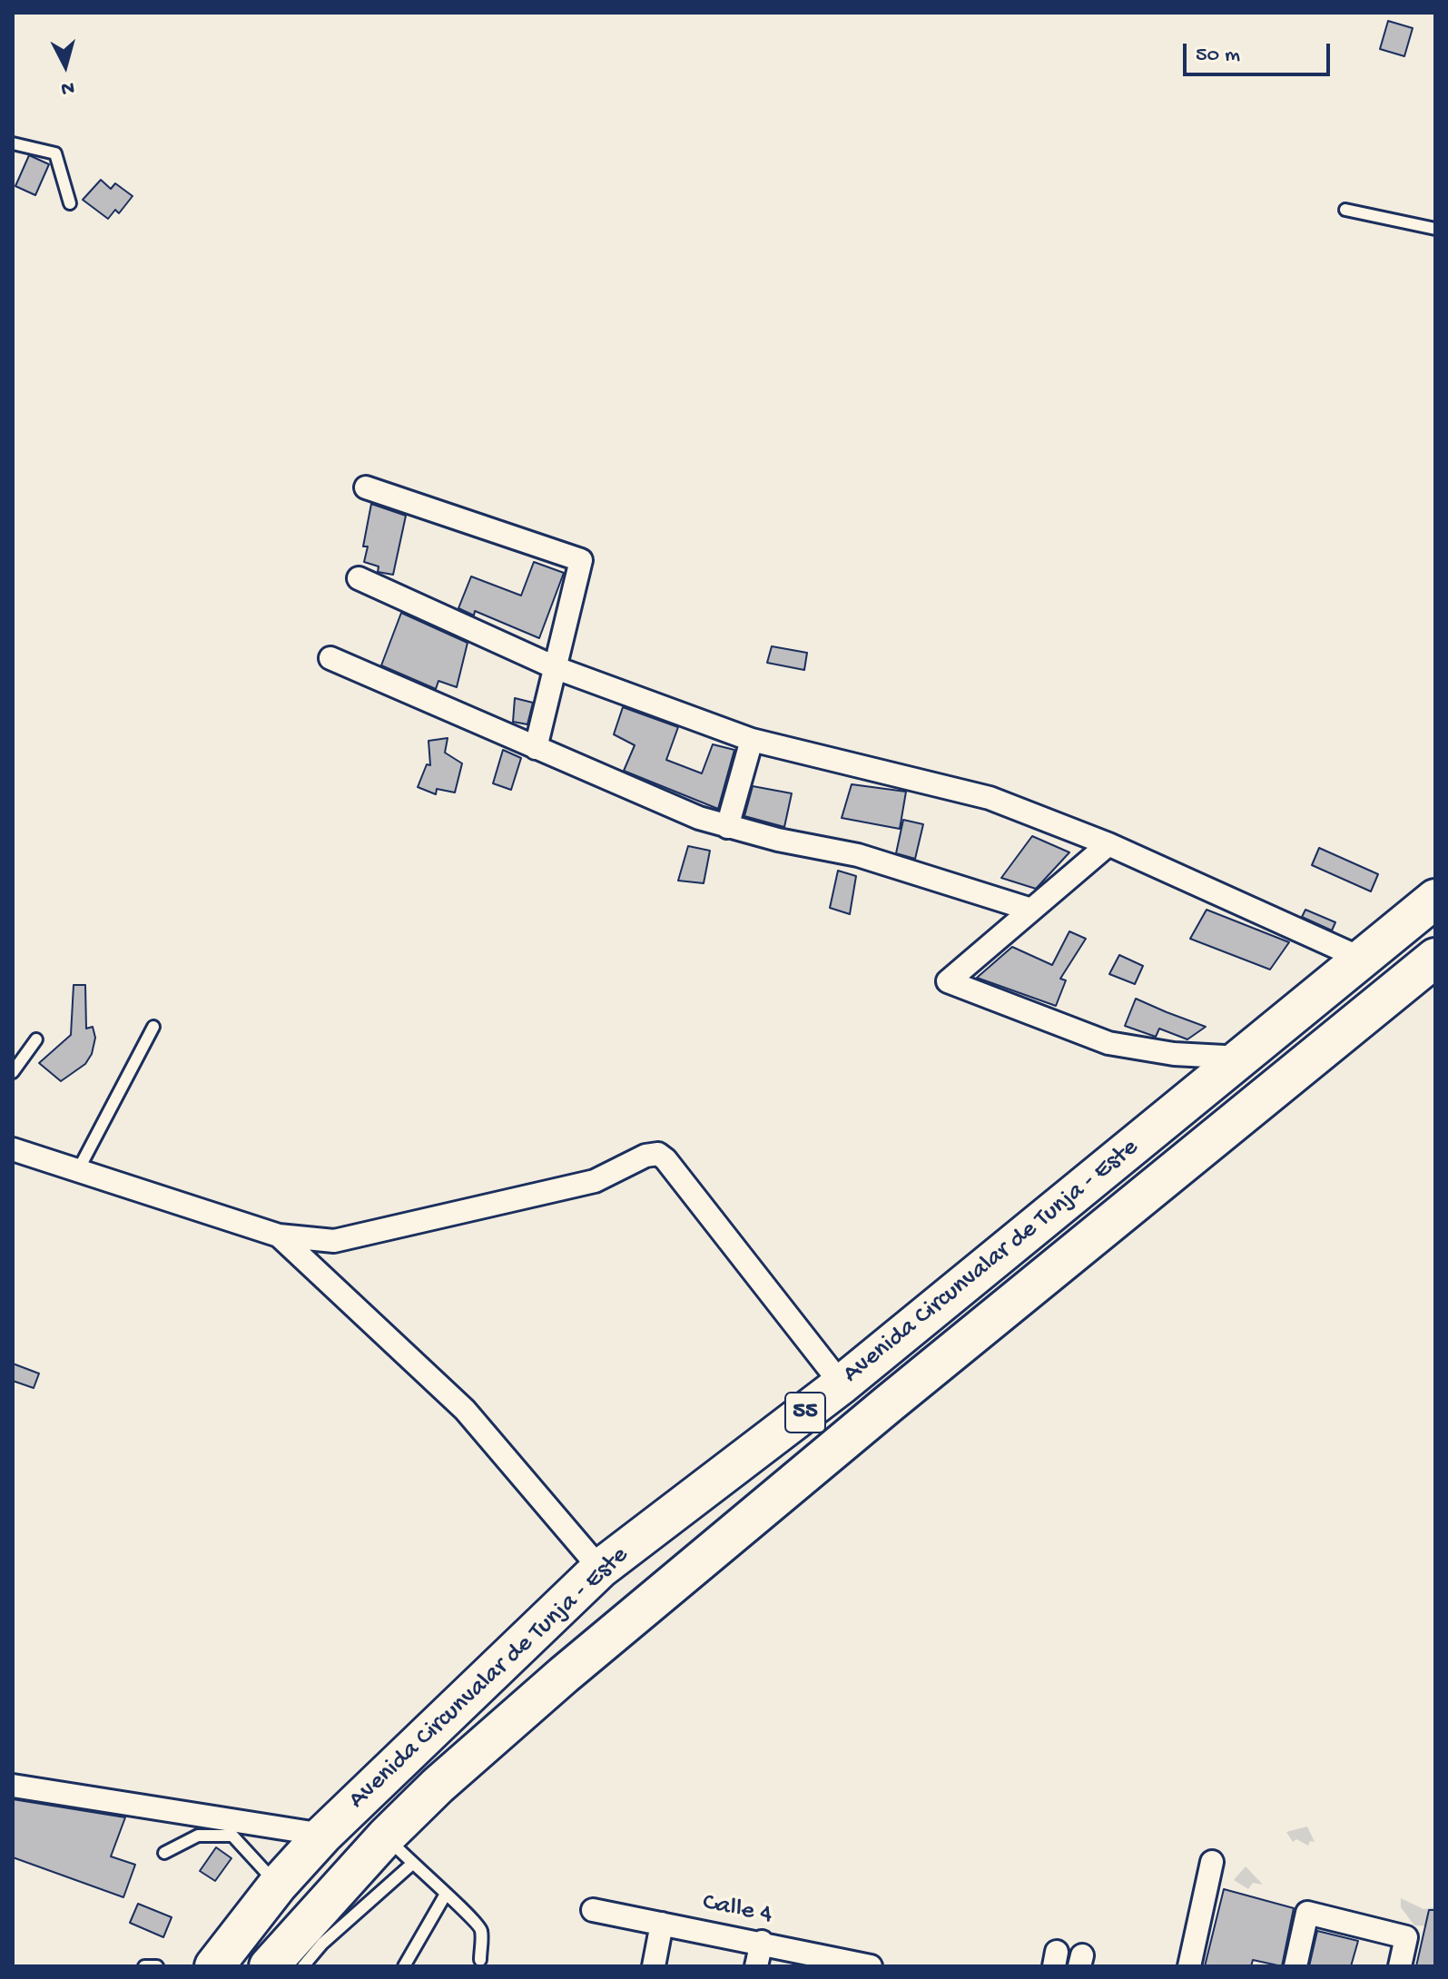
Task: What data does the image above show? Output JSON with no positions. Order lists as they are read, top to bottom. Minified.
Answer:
{"streets":{"highway":["Avenida Circunvalar de Tunja - Este","55"],"street":["Calle 4"]},"scale_bar":"50 m","north":"bottom"}
